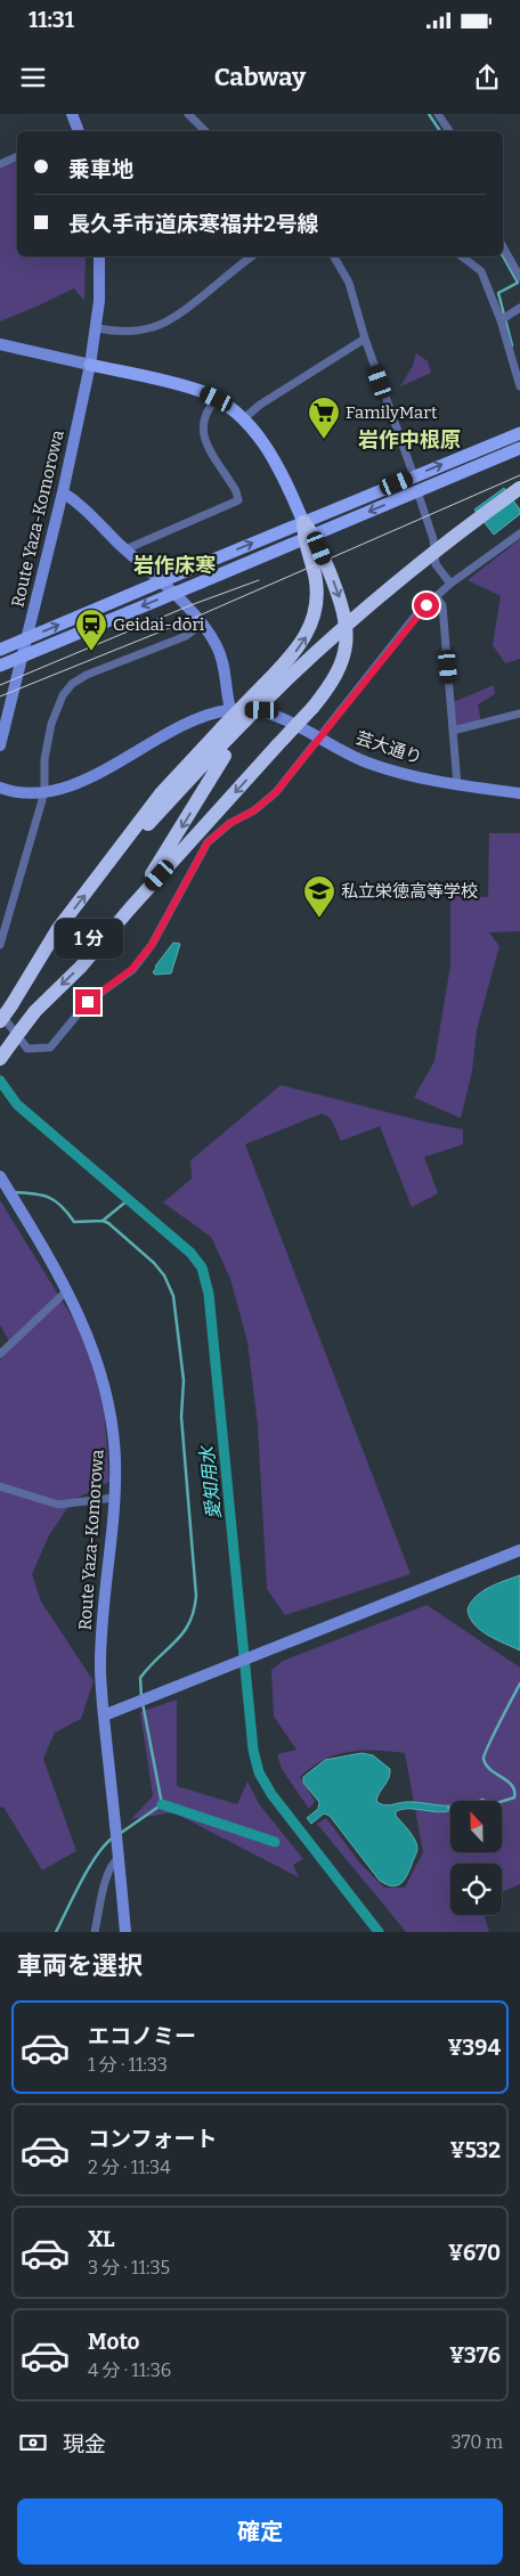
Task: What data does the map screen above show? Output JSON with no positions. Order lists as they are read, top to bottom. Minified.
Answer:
{"streets":{"main road":["Route Yaza-Komorowa","芸大通り"]},"districts":["岩作中根原","岩作床寒"],"water":["愛知用水"],"places":{"supermarket":["FamilyMart"],"station":["Geidai-dōri"],"school or university":["私立栄徳高等学校"]},"north":"top","page":{"status":"11:31","header":"Cabway","banner":["乗車地","長久手市道床寒福井2号線"],"bubble":"1 分","heading":"車両を選択","list":[{"name":"エコノミー","note":"1 分 · 11:33","value":"¥394"},{"name":"コンフォート","note":"2 分 · 11:34","value":"¥532"},{"name":"XL","note":"3 分 · 11:35","value":"¥670"},{"name":"Moto","note":"4 分 · 11:36","value":"¥376"}],"pay":["現金","370 m"],"buttons":"確定"}}
